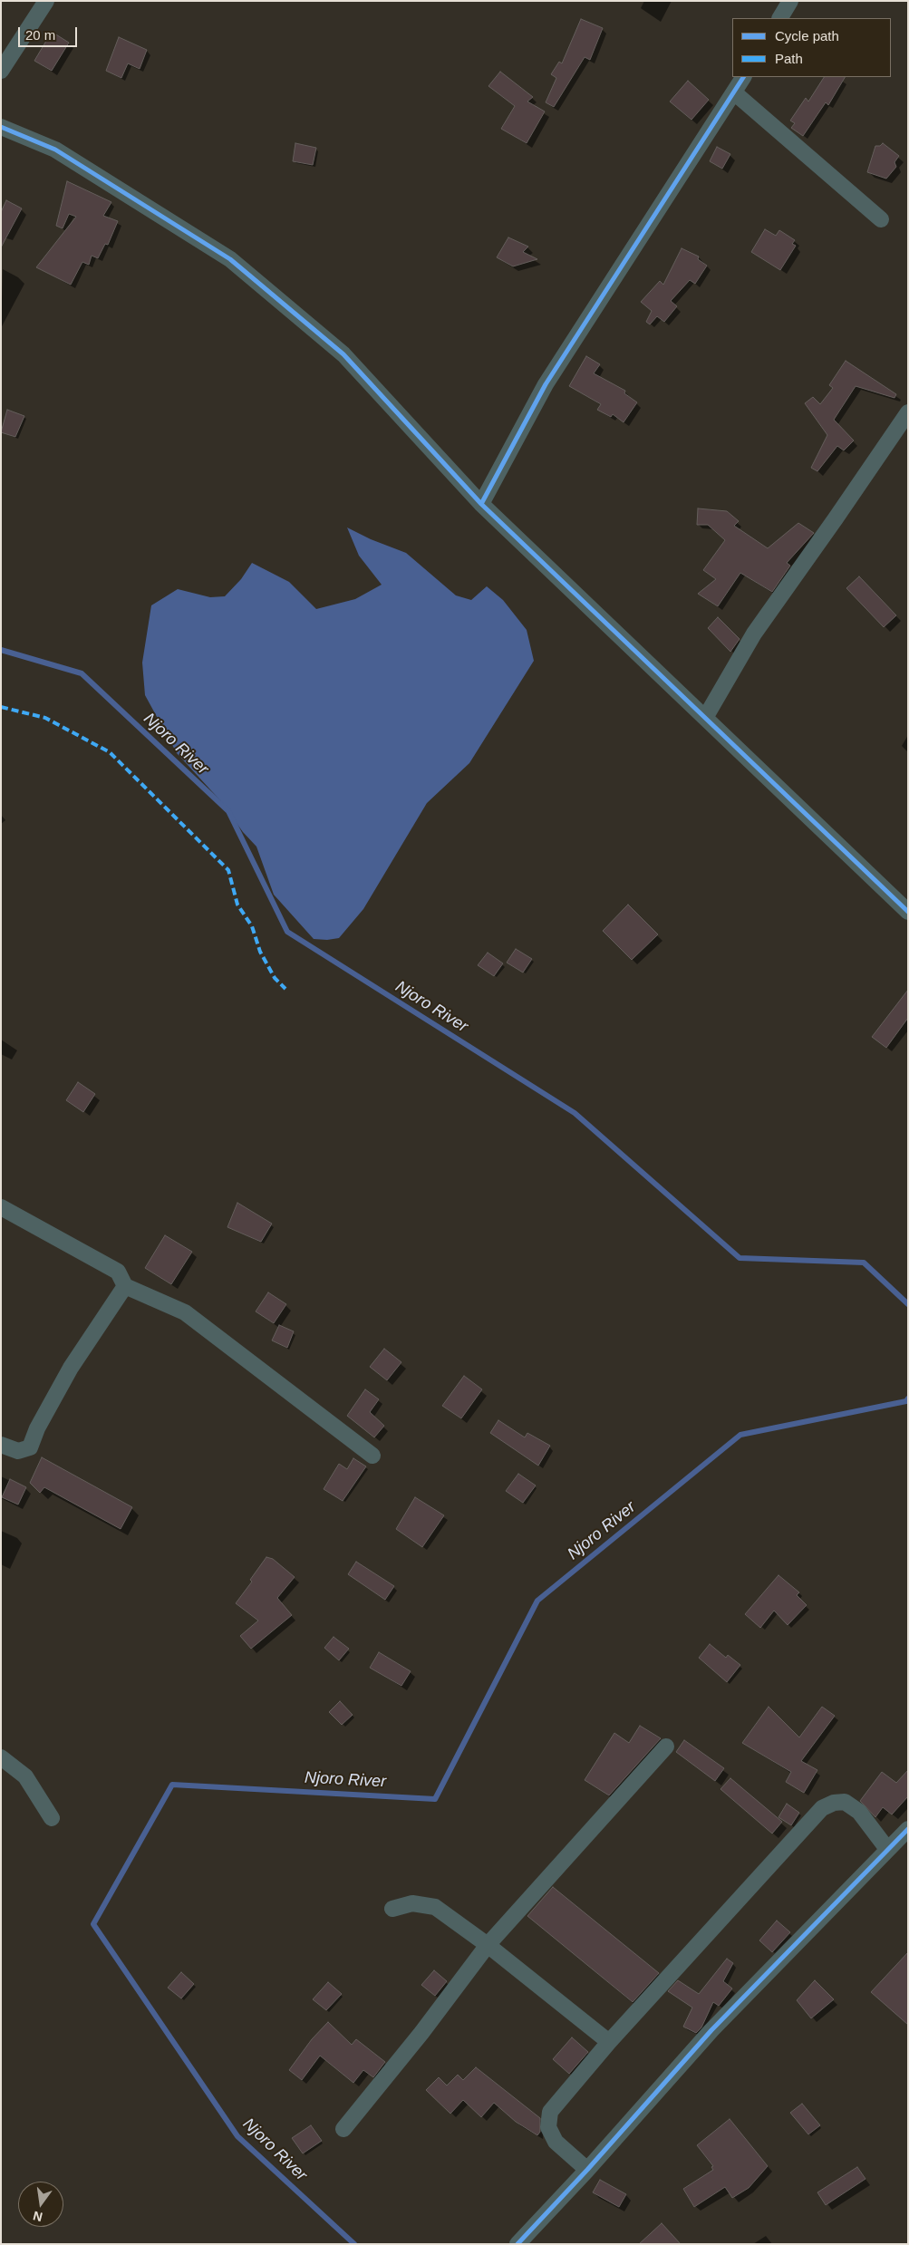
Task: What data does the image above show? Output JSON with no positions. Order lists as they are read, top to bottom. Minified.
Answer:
{"water":["Njoro River"],"legend":["Cycle path","Path"],"scale_bar":"20 m","north":"bottom"}
